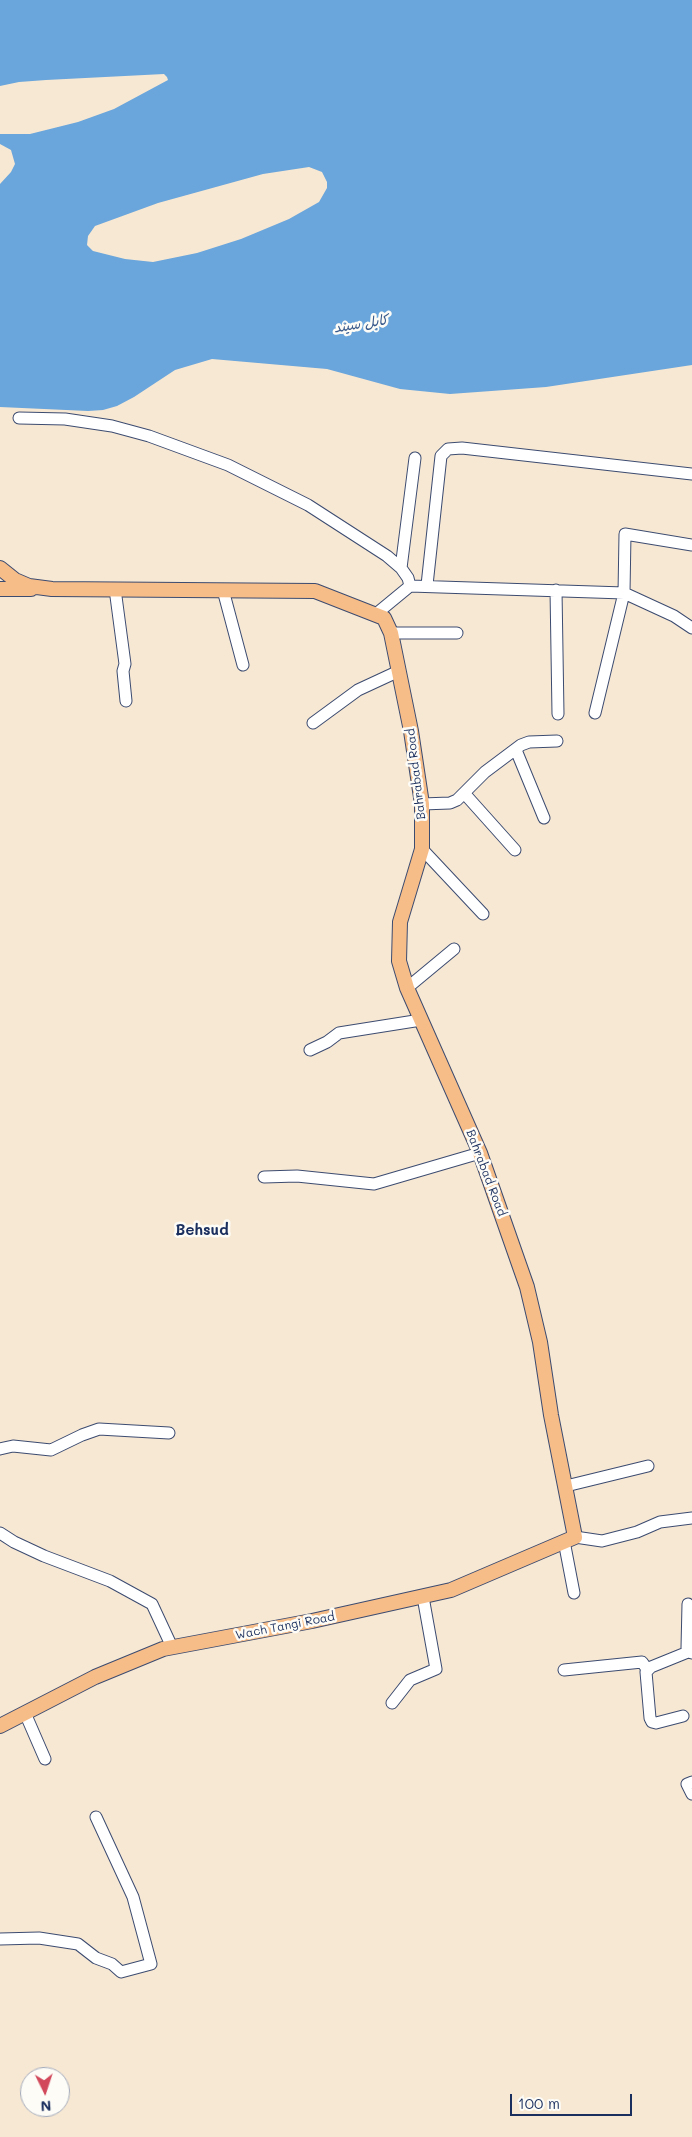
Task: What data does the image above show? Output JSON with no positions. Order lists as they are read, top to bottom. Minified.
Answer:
{"streets":{"main road":["Bahrabad Road","Wach Tangi Road"]},"crossings":[["Bahrabad Road","Wach Tangi Road"]],"districts":["Behsud"],"water":["کابل سيند"],"scale_bar":"100 m","north":"bottom"}
